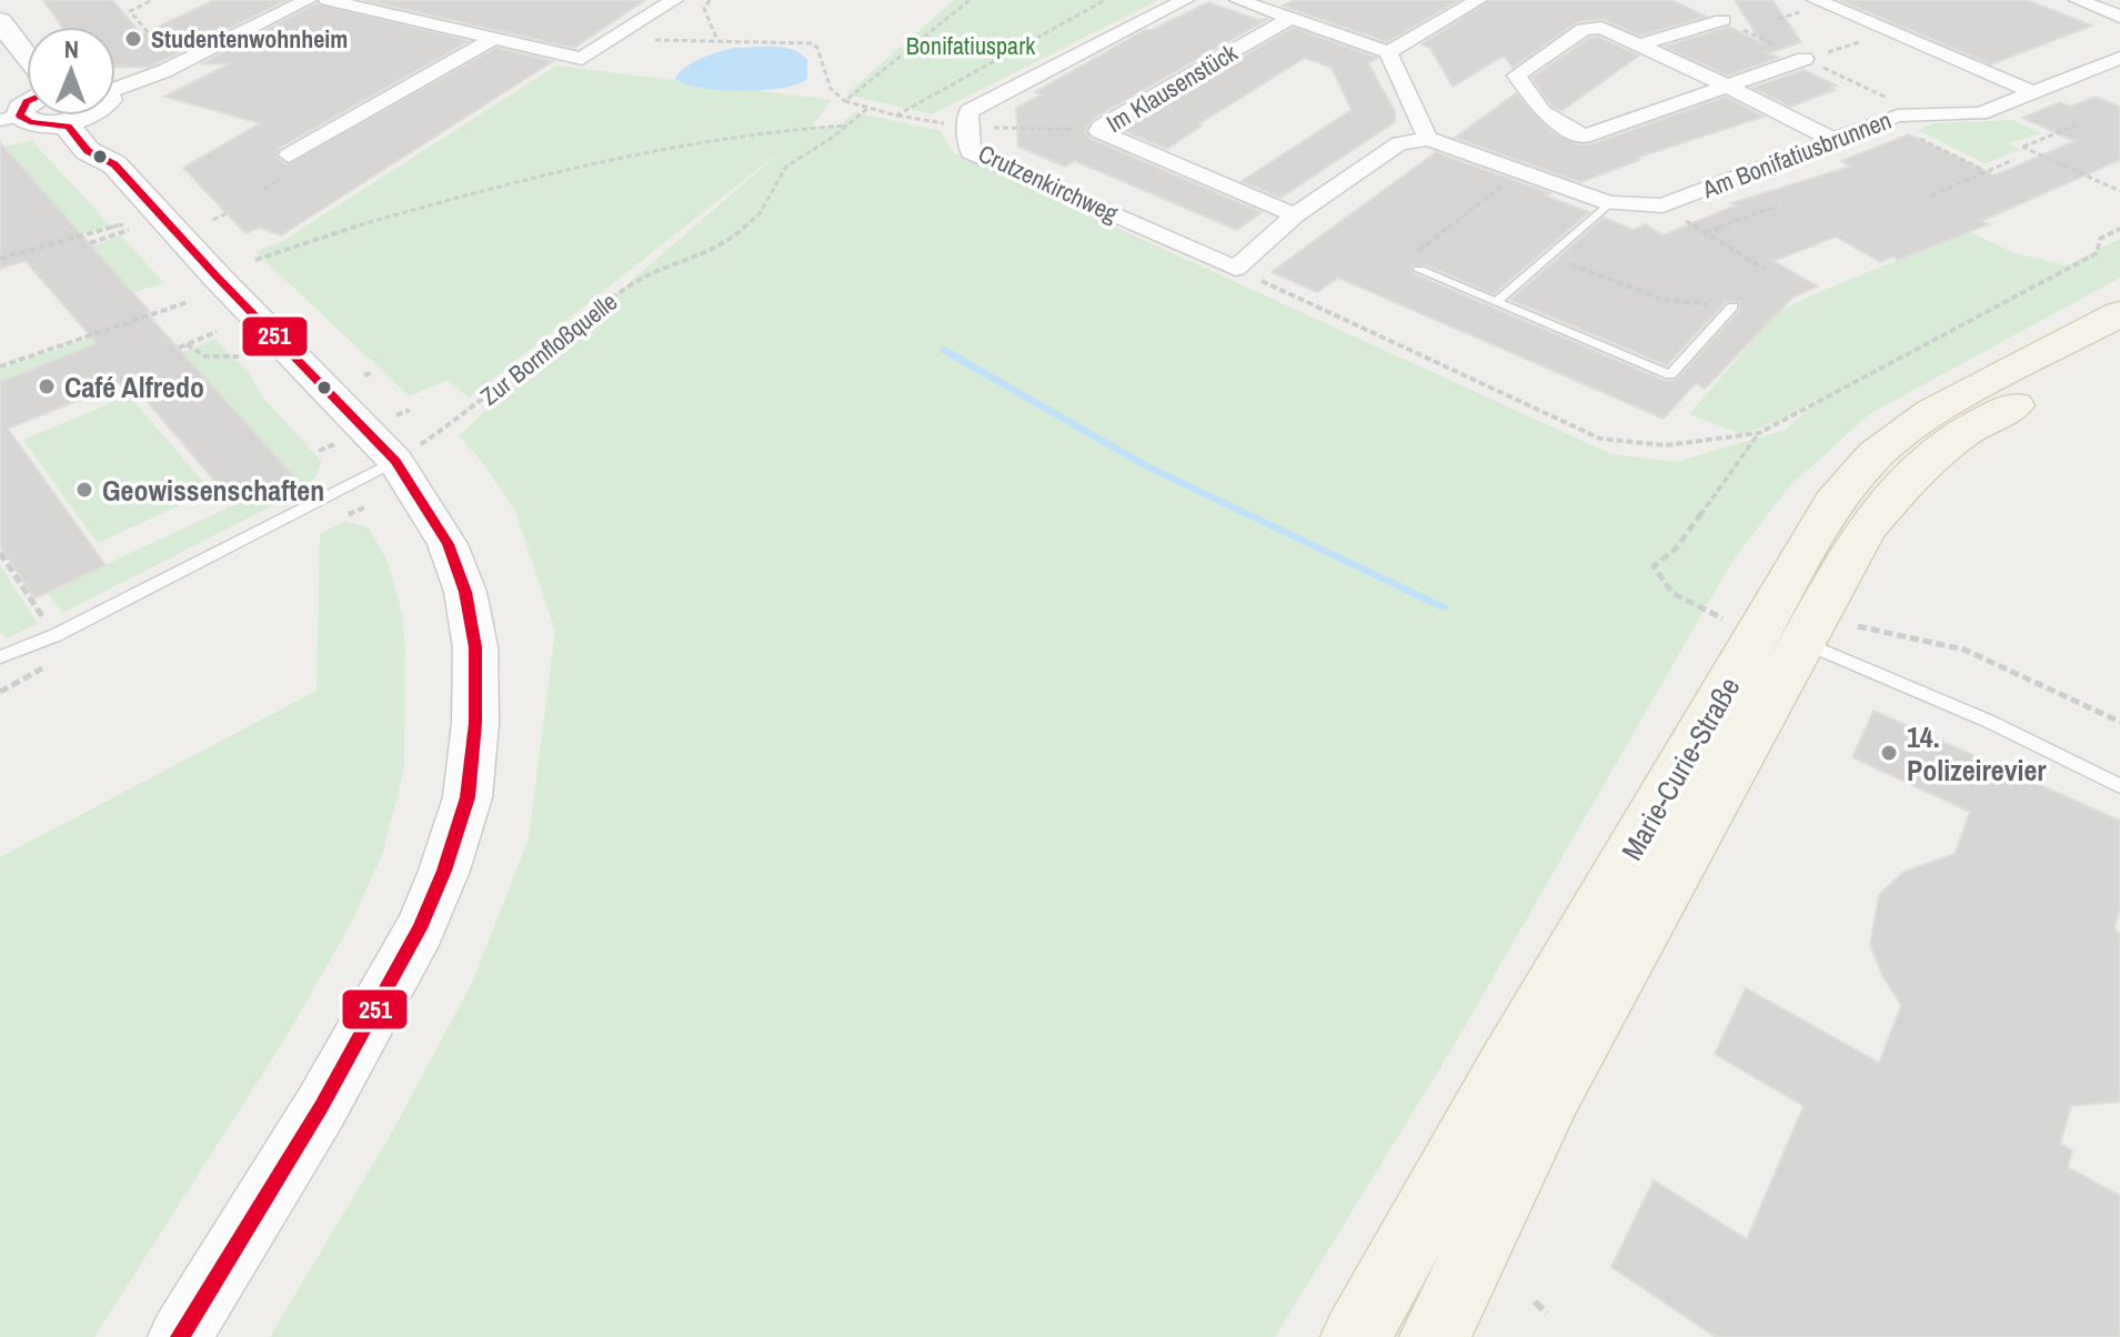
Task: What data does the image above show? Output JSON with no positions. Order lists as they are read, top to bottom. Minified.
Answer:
{"streets":{"main road":["Marie-Curie-Straße"],"street":["Im Klausenstück","Am Bonifatiusbrunnen","Crutzenkirchweg"],"path":["Zur Bornfloßquelle"]},"parks":["Bonifatiuspark"],"places":["Studentenwohnheim","Café Alfredo","Geowissenschaften","14. Polizeirevier"],"lines":["transit line 251"],"north":"top"}
